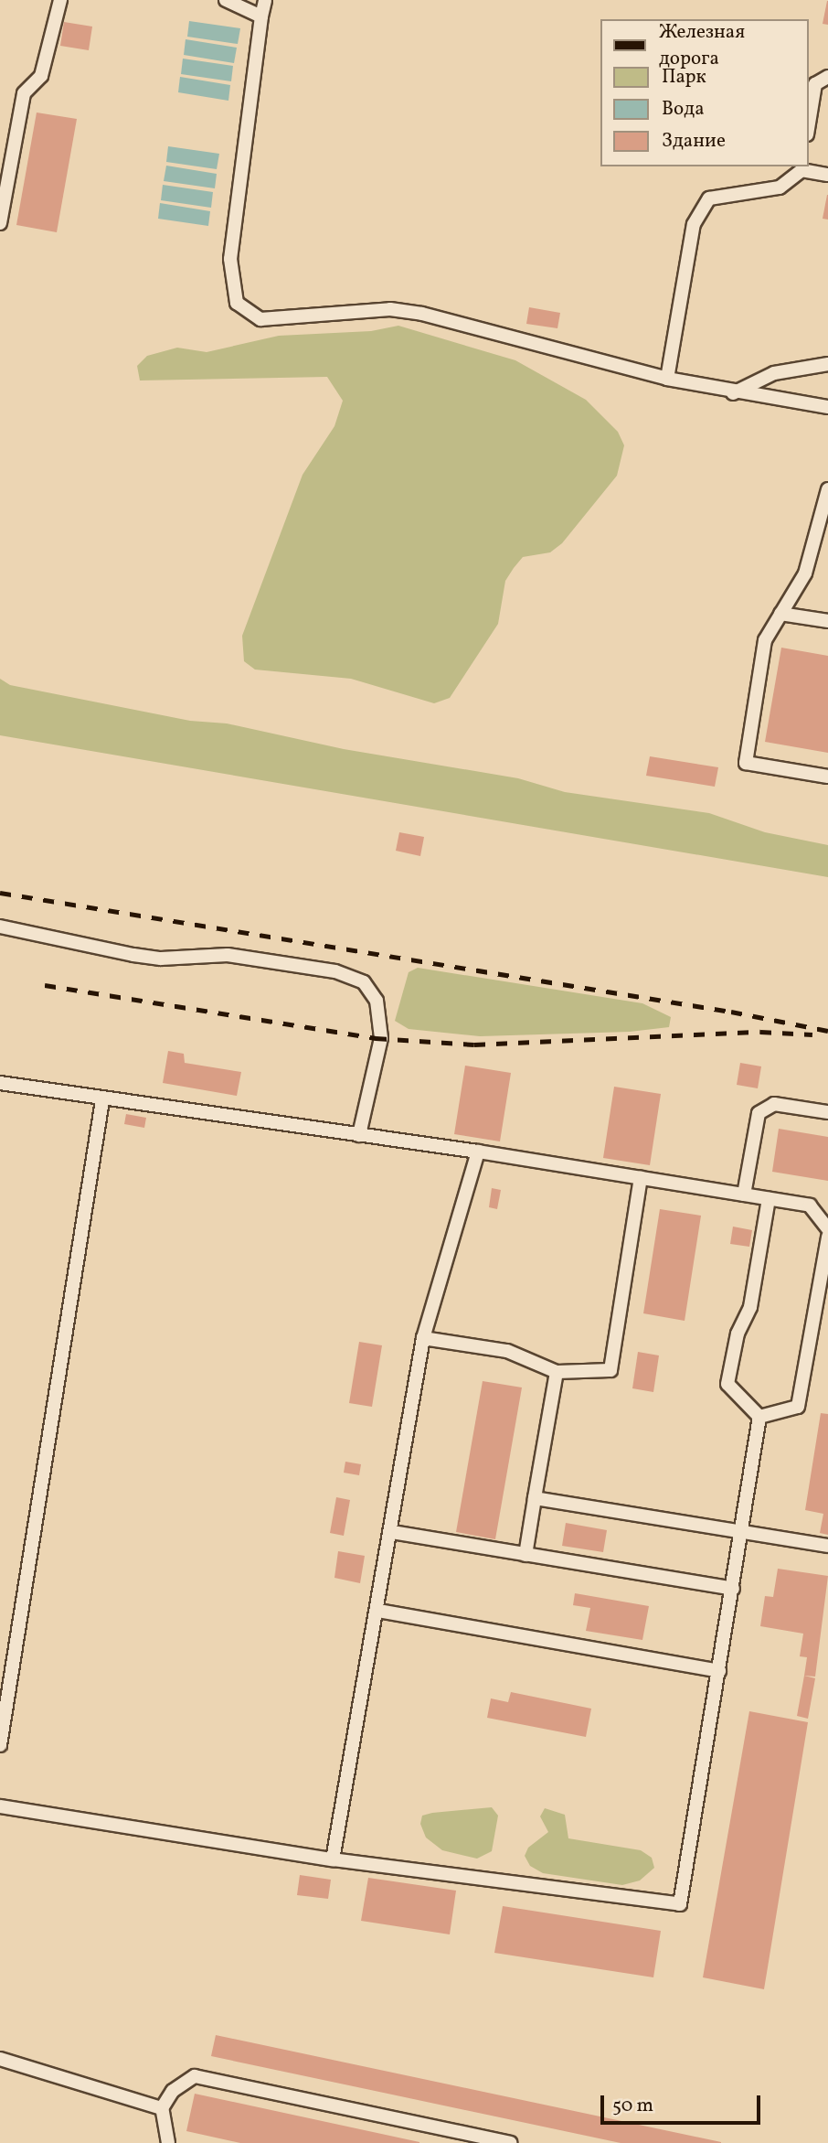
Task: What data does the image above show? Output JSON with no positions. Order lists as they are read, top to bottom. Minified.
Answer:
{"legend":["Железная дорога","Парк","Вода","Здание"],"scale_bar":"50 m"}
